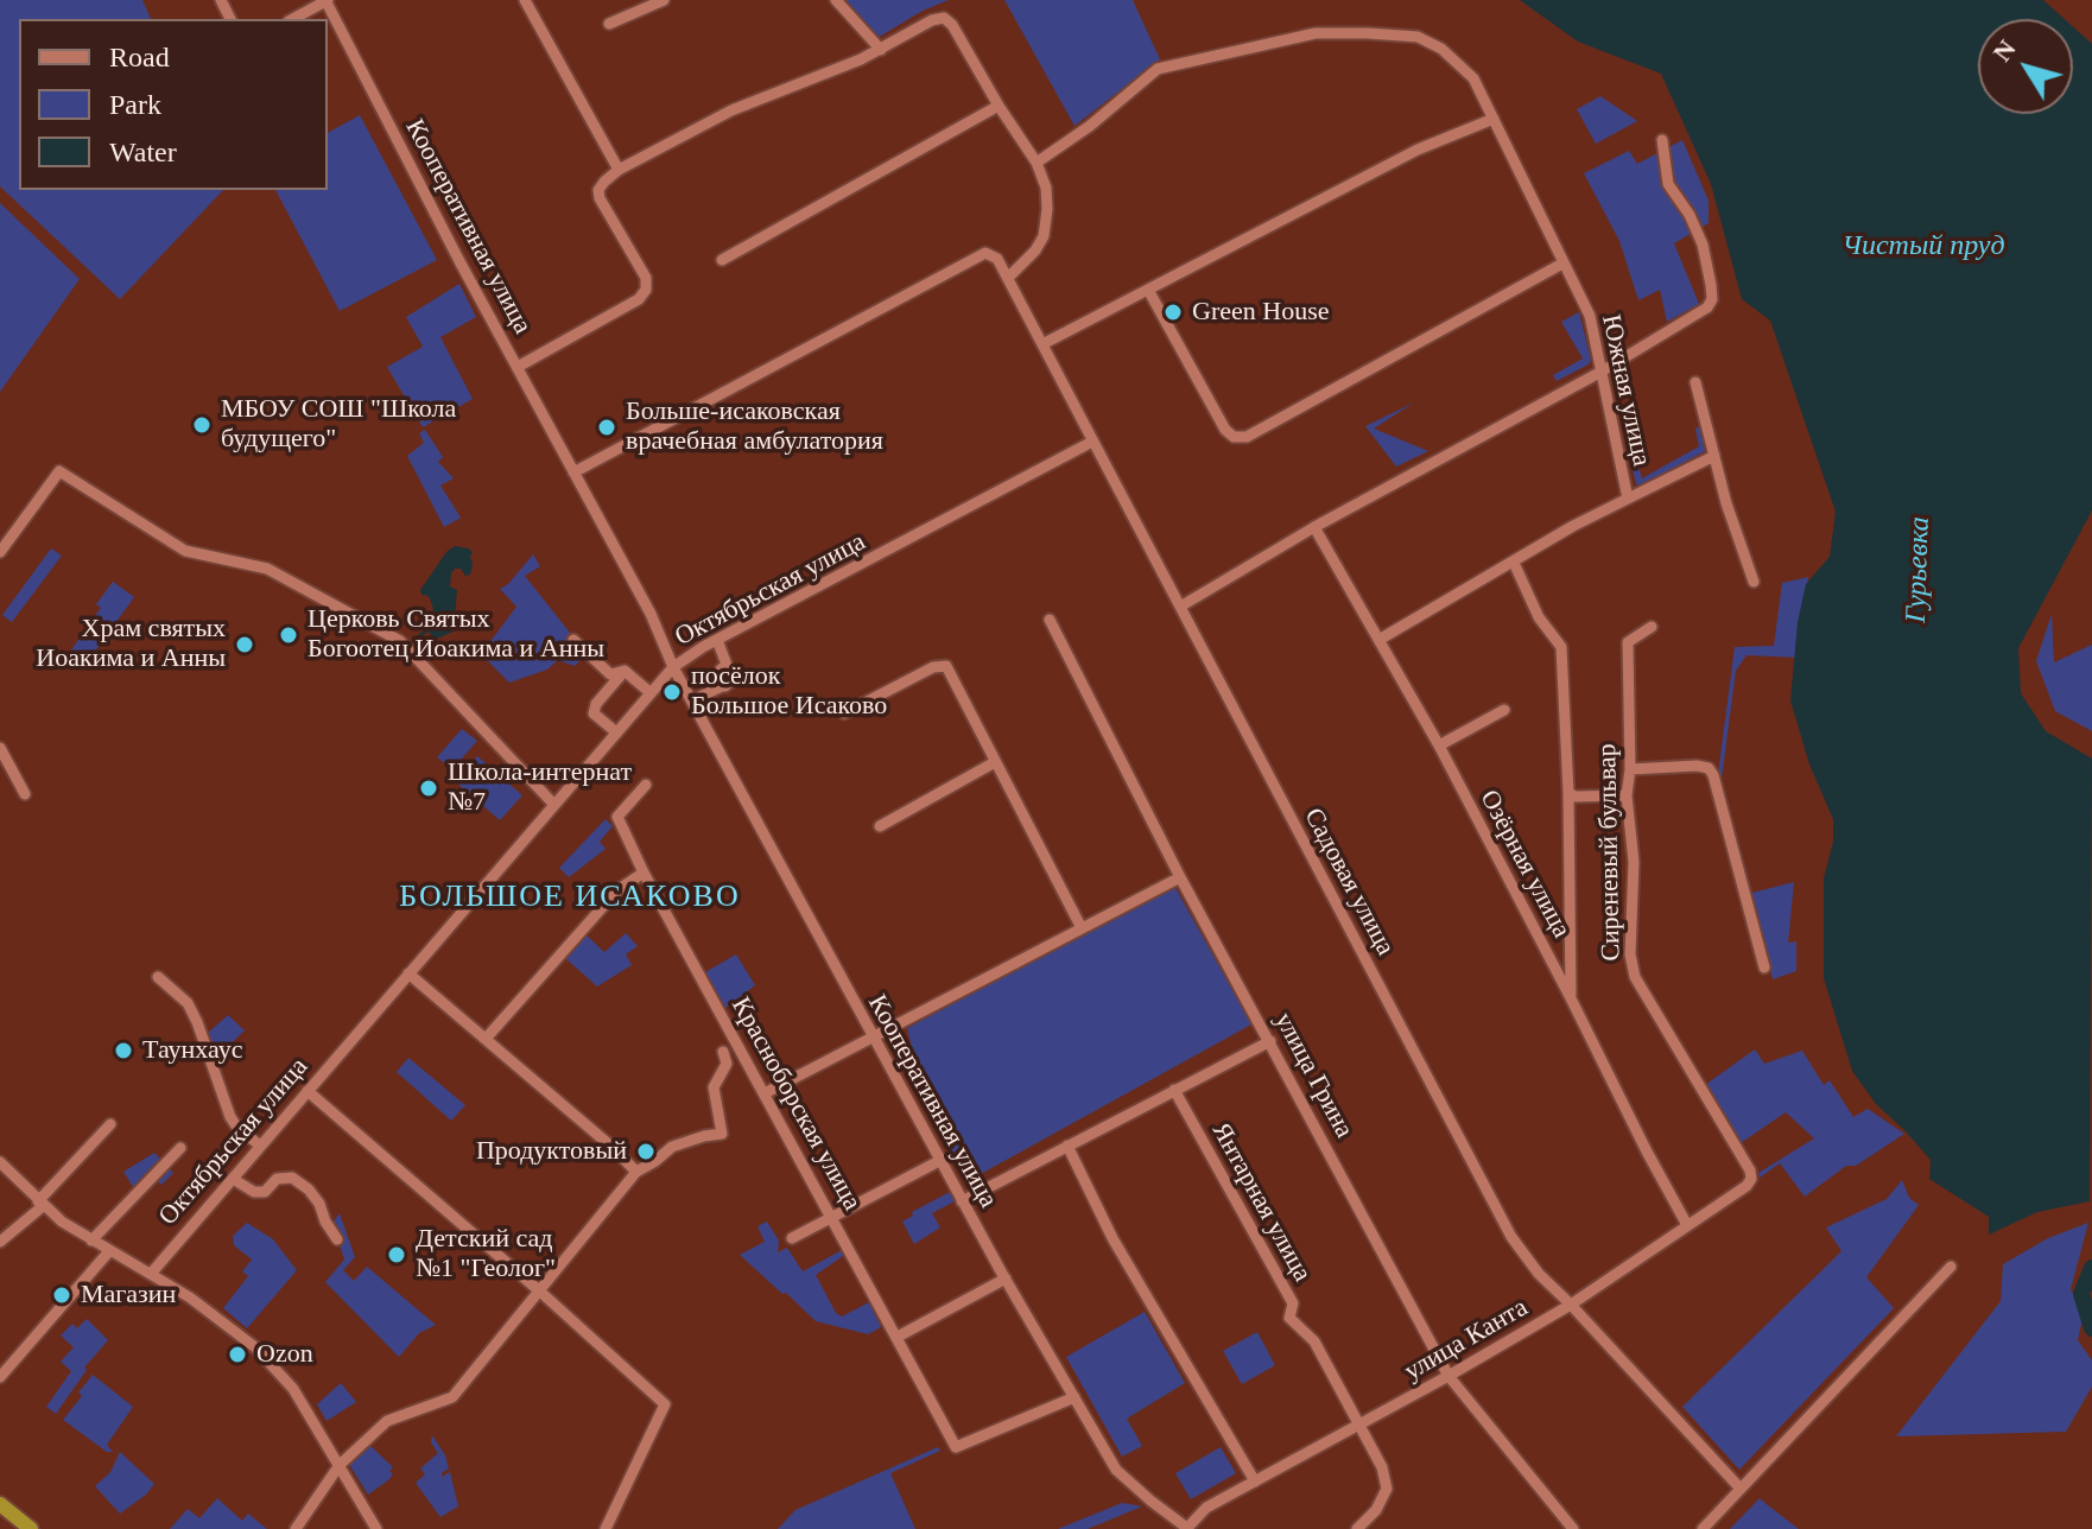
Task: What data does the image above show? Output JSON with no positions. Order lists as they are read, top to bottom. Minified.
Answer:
{"streets":{"street":["Кооперативная улица","Южная улица","Октябрьская улица","Сиреневый бульвар","Озёрная улица","Садовая улица","улица Грина","Красноборская улица","Янтарная улица","улица Канта"]},"crossings":[["Кооперативная улица","Октябрьская улица"],["Кооперативная улица","Садовая улица"],["Кооперативная улица","Красноборская улица"],["Кооперативная улица","улица Канта"],["Южная улица","Озёрная улица"],["Октябрьская улица","Садовая улица"],["Сиреневый бульвар","улица Канта"],["Озёрная улица","улица Канта"],["Садовая улица","улица Канта"],["улица Грина","улица Канта"],["Янтарная улица","улица Канта"]],"districts":["БОЛЬШОЕ ИСАКОВО"],"water":["Чистый пруд","Гурьевка"],"places":["Green House","МБОУ СОШ \"Школа будущего\"","Больше-исаковская врачебная амбулатория","Церковь Святых Богоотец Иоакима и Анны","Храм святых Иоакима и Анны","посёлок Большое Исаково","Школа-интернат №7","Таунхаус","Продуктовый","Детский сад №1 \"Геолог\"","Магазин","Ozon"],"legend":["Road","Park","Water"],"north":"top left"}
